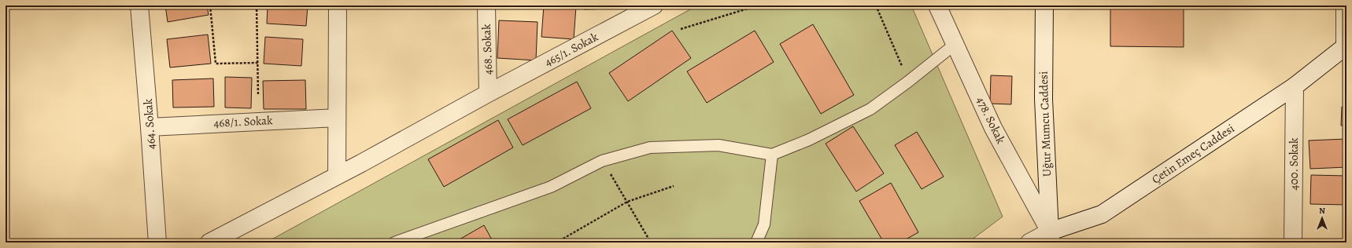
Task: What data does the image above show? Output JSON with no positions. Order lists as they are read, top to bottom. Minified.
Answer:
{"streets":{"street":["468. Sokak","465/1. Sokak","478. Sokak","468/1. Sokak","464. Sokak","Uğur Mumcu Caddesi","Çetin Emeç Caddesi","400. Sokak"]},"crossings":[["468. Sokak","465/1. Sokak"],["478. Sokak","Uğur Mumcu Caddesi"],["478. Sokak","Çetin Emeç Caddesi"],["468/1. Sokak","464. Sokak"],["Uğur Mumcu Caddesi","Çetin Emeç Caddesi"],["Çetin Emeç Caddesi","400. Sokak"]],"north":"top"}
